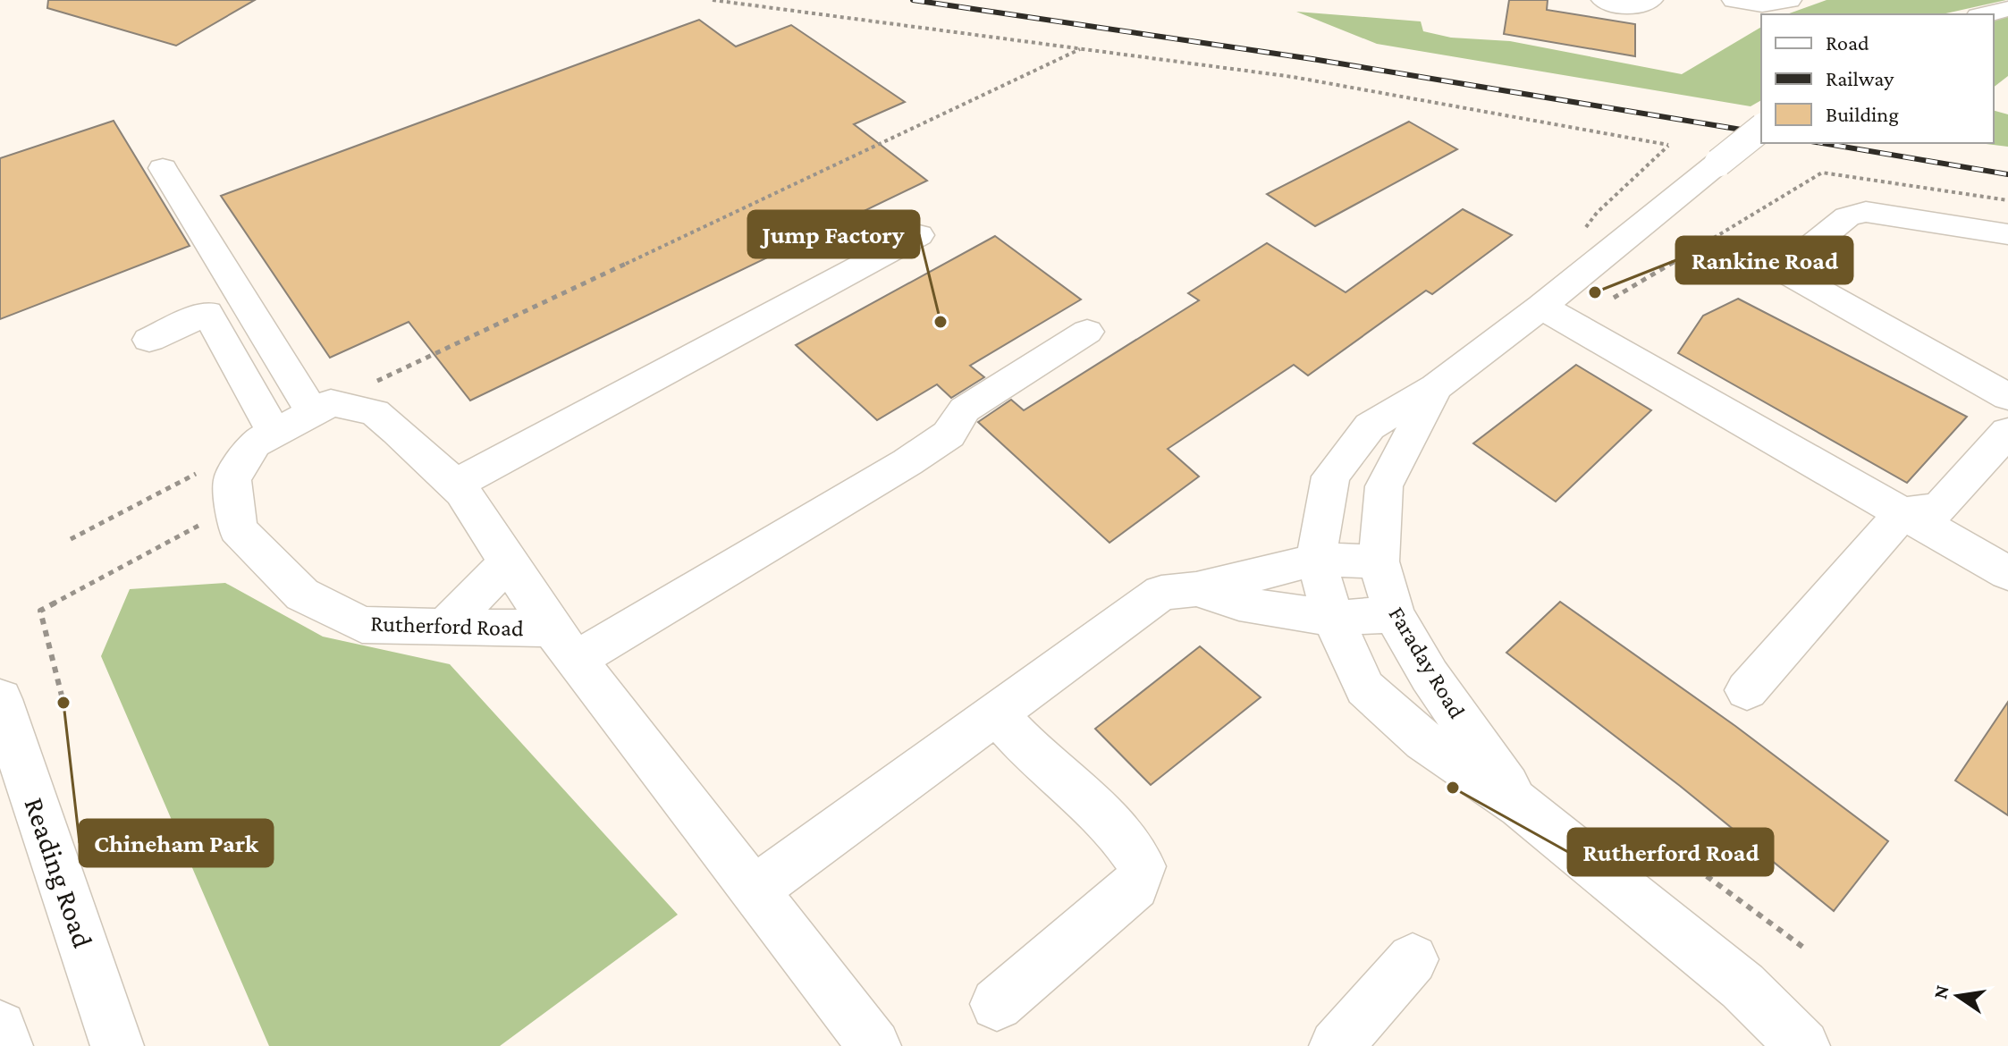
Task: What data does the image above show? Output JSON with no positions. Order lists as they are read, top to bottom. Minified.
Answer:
{"streets":{"main road":["Rutherford Road","Faraday Road","Reading Road"]},"places":["Rankine Road","Jump Factory","Chineham Park","Rutherford Road"],"legend":["Road","Railway","Building"],"north":"left"}
